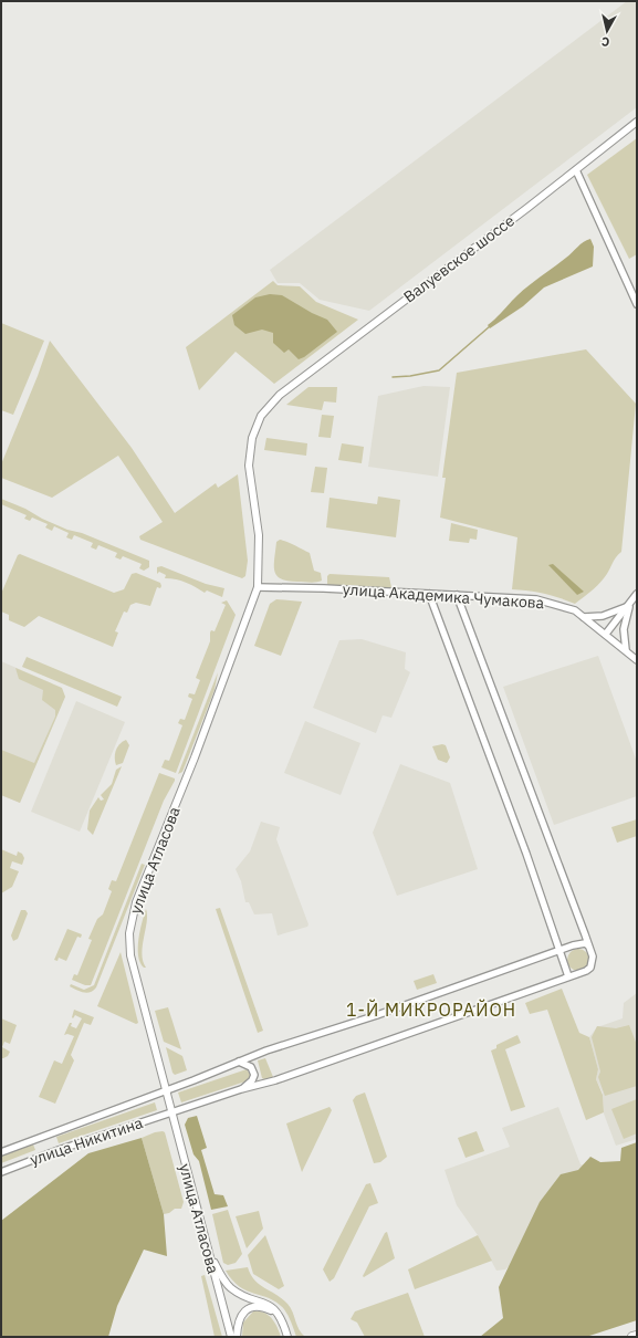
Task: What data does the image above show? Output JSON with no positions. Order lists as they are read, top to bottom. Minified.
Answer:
{"streets":{"main road":["Валуевское шоссе","улица Атласова"],"street":["улица Академика Чумакова","улица Никитина"]},"crossings":[["Валуевское шоссе","улица Атласова"],["улица Академика Чумакова","улица Атласова"],["улица Атласова","улица Никитина"]],"districts":["1-Й МИКРОРАЙОН"],"north":"bottom"}
